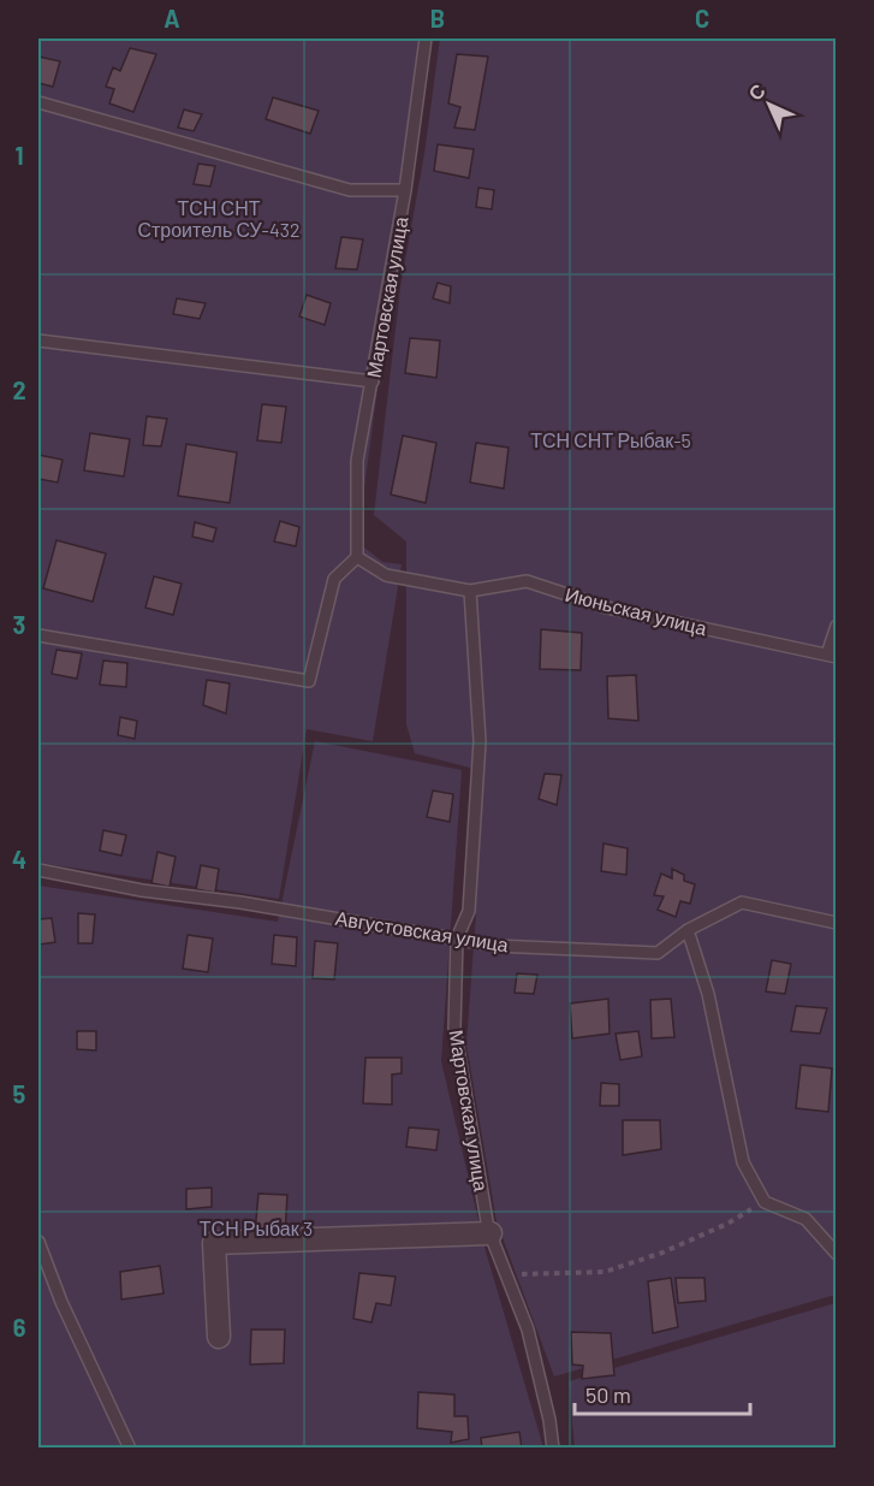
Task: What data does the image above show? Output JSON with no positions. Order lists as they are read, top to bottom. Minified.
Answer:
{"streets":{"lane":["Мартовская улица","Июньская улица","Августовская улица"]},"crossings":[["Мартовская улица","Июньская улица"],["Мартовская улица","Августовская улица"]],"parks":["ТСН СНТ Строитель СУ-432","ТСН СНТ Рыбак-5","ТСН Рыбак 3"],"scale_bar":"50 m","north":"top left","grid":{"columns":["A","B","C"],"rows":["1","2","3","4","5","6"]}}
